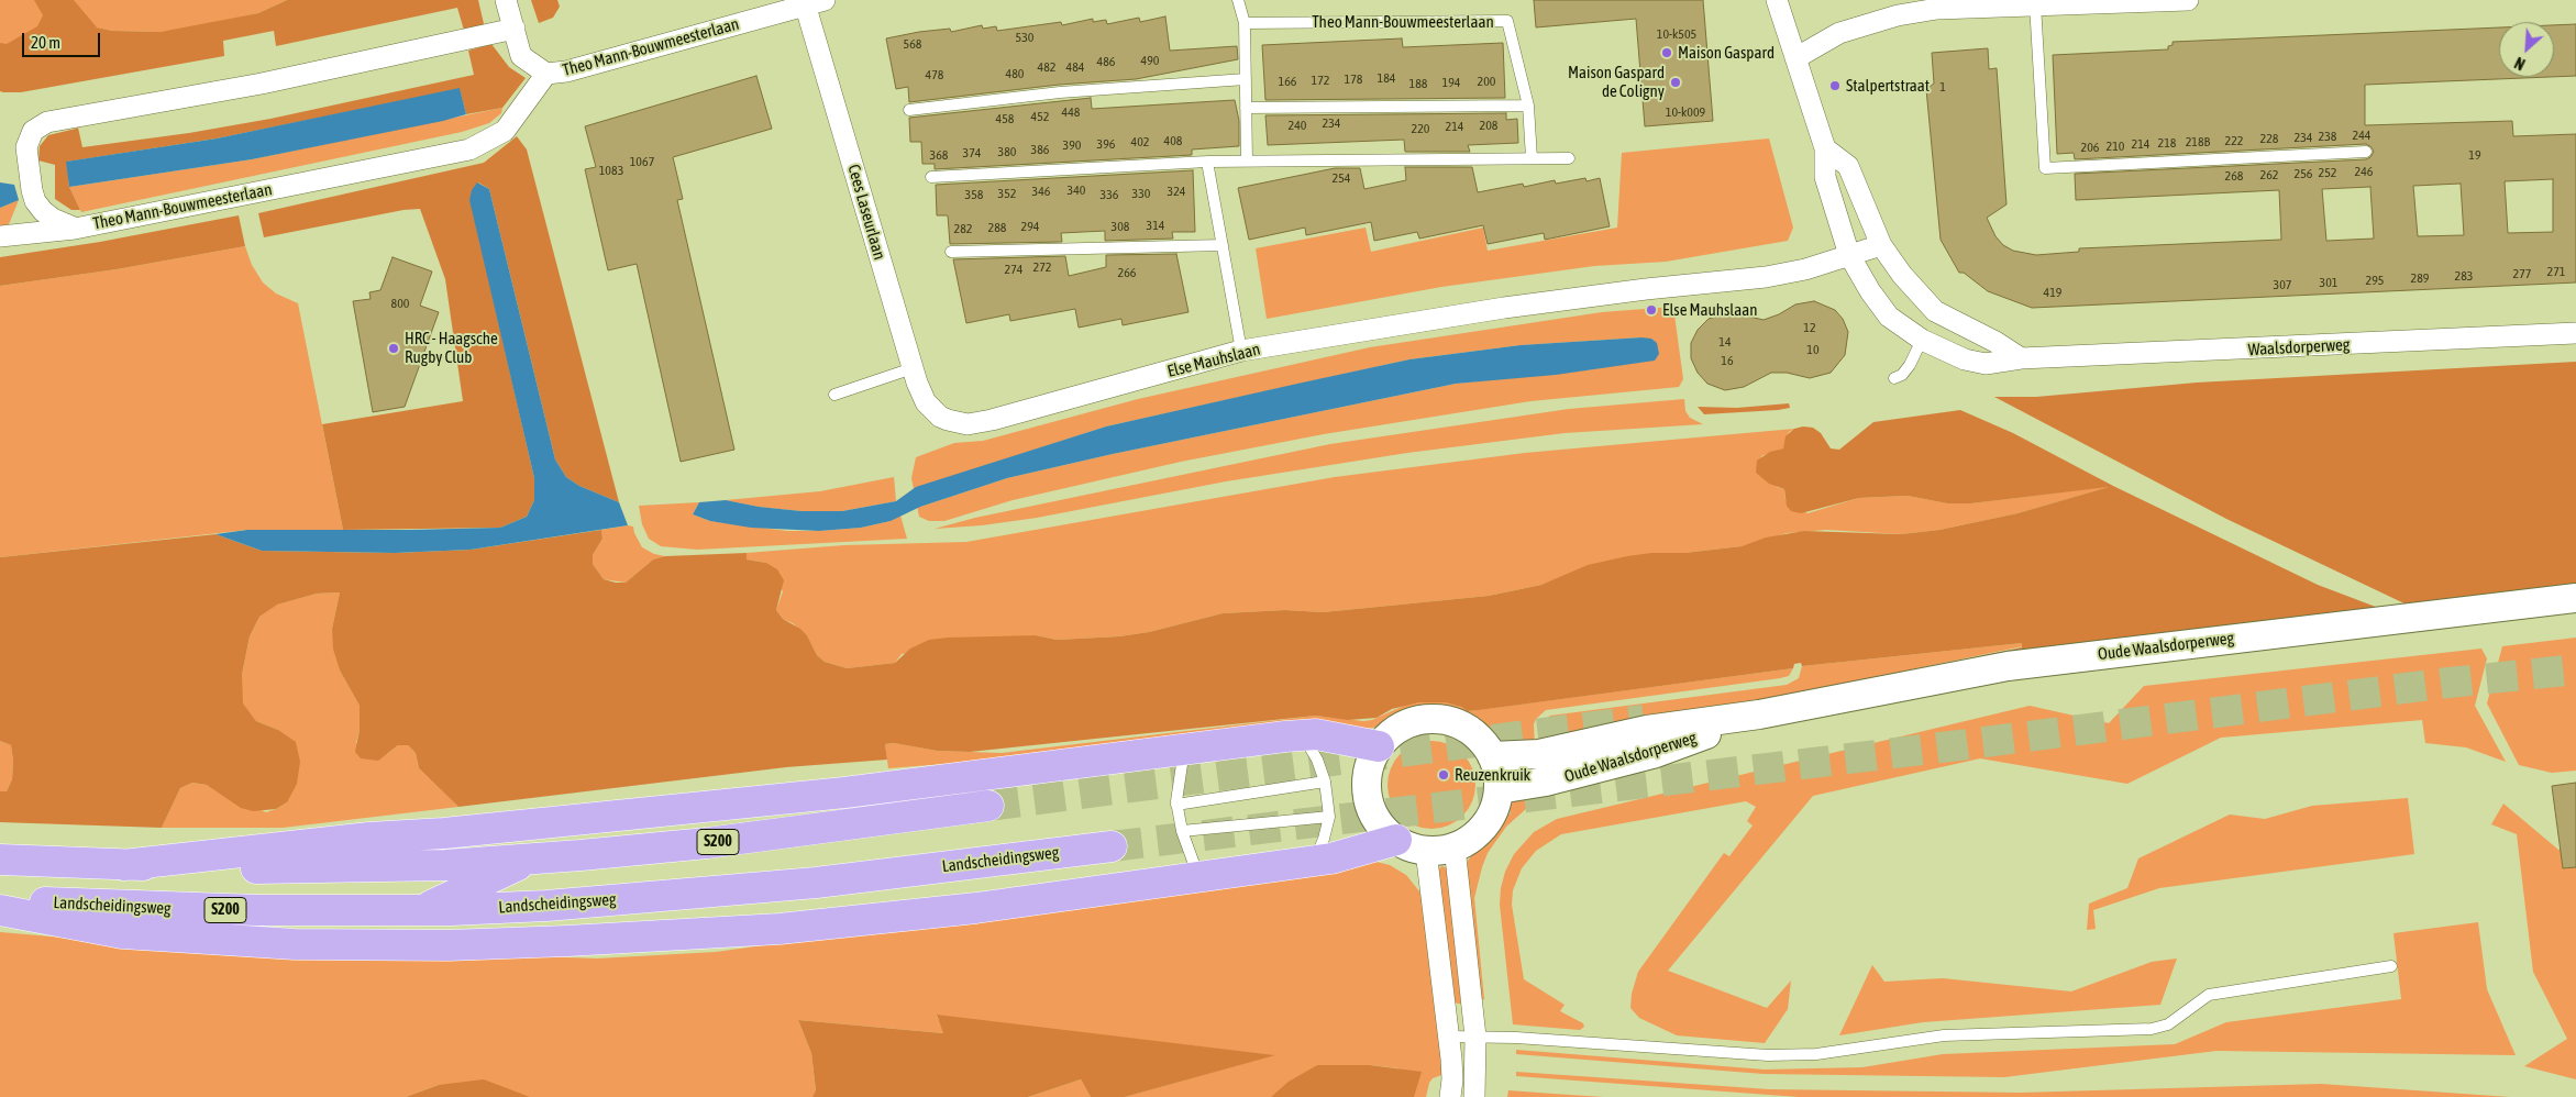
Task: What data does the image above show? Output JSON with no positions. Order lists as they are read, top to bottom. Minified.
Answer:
{"streets":{"main road":["Oude Waalsdorperweg","S200","Landscheidingsweg"],"street":["Theo Mann-Bouwmeesterlaan","Cees Laseurlaan","Waalsdorperweg","Else Mauhslaan"]},"crossings":[["Theo Mann-Bouwmeesterlaan","Cees Laseurlaan"],["Cees Laseurlaan","Else Mauhslaan"],["Waalsdorperweg","Else Mauhslaan"],["S200","Landscheidingsweg"]],"places":["Maison Gaspard","Maison Gaspard de Coligny","Stalpertstraat","Else Mauhslaan","HRC - Haagsche Rugby Club","Reuzenkruik"],"house_numbers":["10-k505","530","568","490","486","482","484","480","478","184","178","172","166","200","194","188","1","448","10-k009","452","458","234","240","208","214","220","244","238","234","228","408","222","402","218B","218","396","214","390","210","206","386","380","374","368","19","1067","1083","246","252","256","262","268","254","340","346","324","352","330","358","336","314","294","308","288","282","272","274","271","266","277","283","289","295","301","307","419","800","12","14","10","16"],"scale_bar":"20 m","north":"bottom left"}
